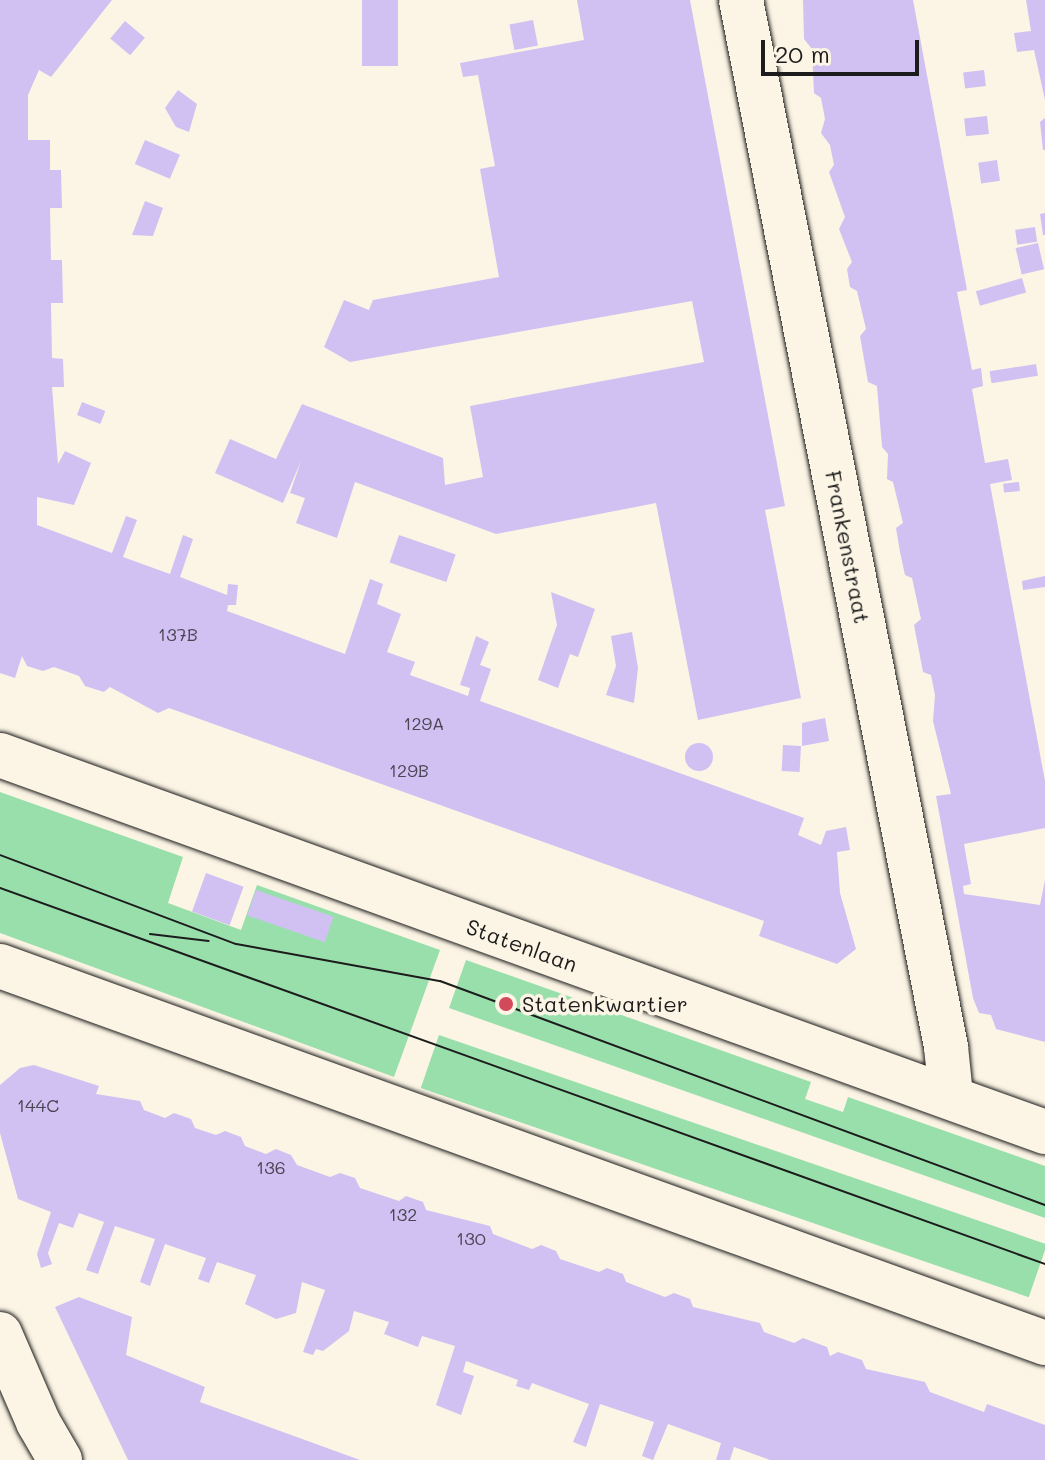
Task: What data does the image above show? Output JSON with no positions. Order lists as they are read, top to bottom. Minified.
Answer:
{"streets":{"street":["Frankenstraat","Statenlaan"]},"crossings":[["Frankenstraat","Statenlaan"]],"places":["Statenkwartier"],"house_numbers":["137B","129A","129B","144C","136","132","130"],"scale_bar":"20 m"}
